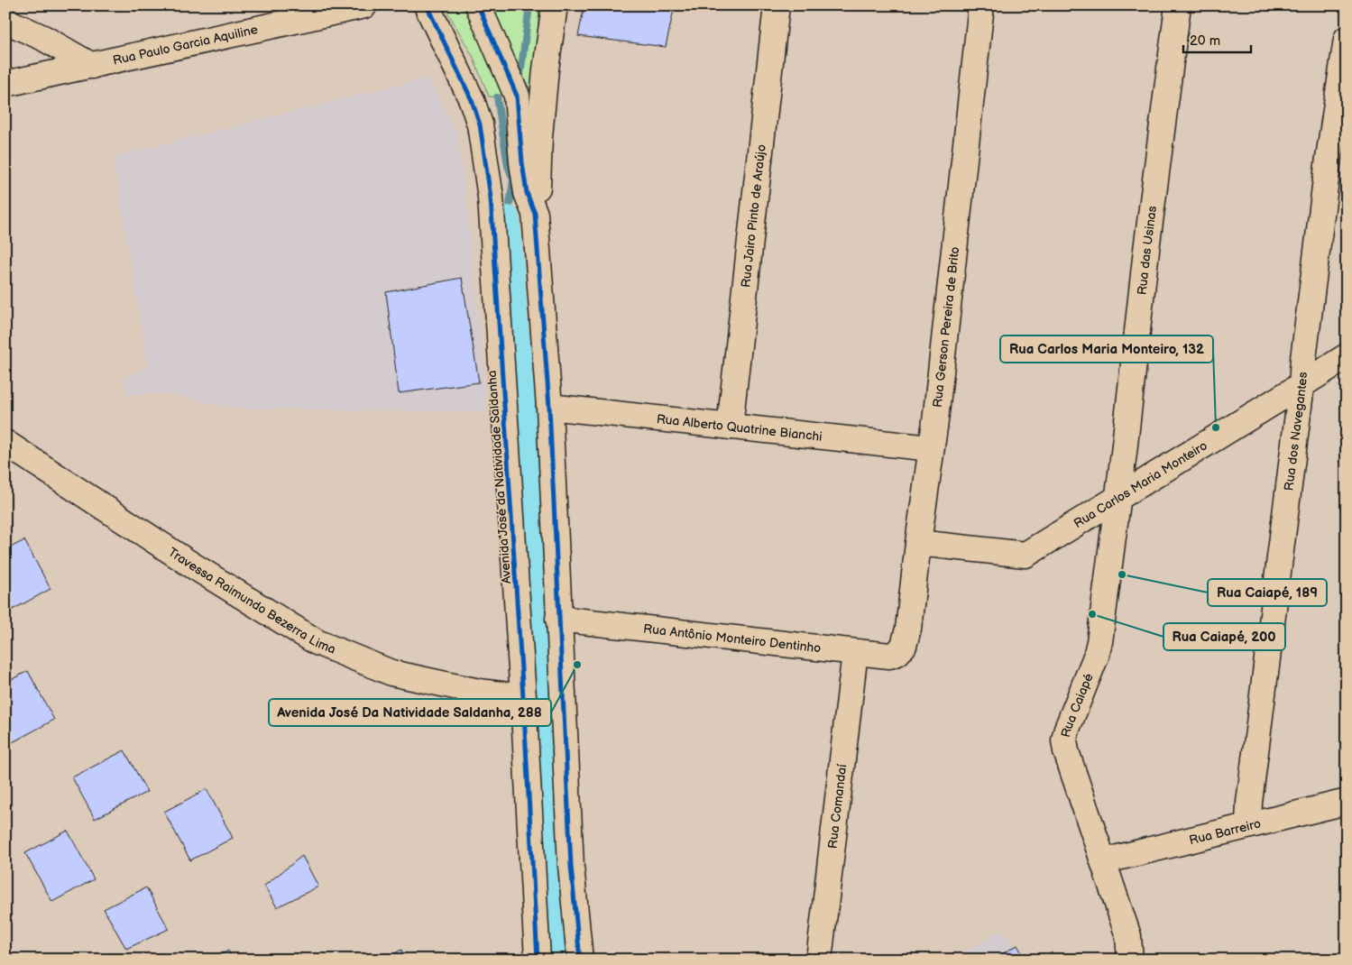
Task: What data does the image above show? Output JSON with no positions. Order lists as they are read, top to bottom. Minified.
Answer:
{"streets":{"street":["Rua Paulo Garcia Aquiline","Rua Jairo Pinto de Araújo","Rua das Usinas","Rua Gerson Pereira de Brito","Rua Alberto Quatrine Bianchi","Rua dos Navegantes","Avenida José da Natividade Saldanha","Rua Carlos Maria Monteiro","Travessa Raimundo Bezerra Lima","Rua Antônio Monteiro Dentinho","Rua Caiapé","Rua Comandaí","Rua Barreiro"]},"crossings":[["Rua Jairo Pinto de Araújo","Rua Alberto Quatrine Bianchi"],["Rua das Usinas","Rua Carlos Maria Monteiro"],["Rua das Usinas","Rua Caiapé"],["Rua Gerson Pereira de Brito","Rua Alberto Quatrine Bianchi"],["Rua Gerson Pereira de Brito","Rua Carlos Maria Monteiro"],["Rua Gerson Pereira de Brito","Rua Antônio Monteiro Dentinho"],["Rua dos Navegantes","Rua Carlos Maria Monteiro"],["Rua dos Navegantes","Rua Barreiro"],["Avenida José da Natividade Saldanha","Travessa Raimundo Bezerra Lima"],["Rua Carlos Maria Monteiro","Rua Caiapé"],["Rua Antônio Monteiro Dentinho","Rua Comandaí"],["Rua Caiapé","Rua Barreiro"]],"places":["Rua Carlos Maria Monteiro, 132","Rua Caiapé, 189","Rua Caiapé, 200","Avenida José Da Natividade Saldanha, 288"],"scale_bar":"20 m"}
